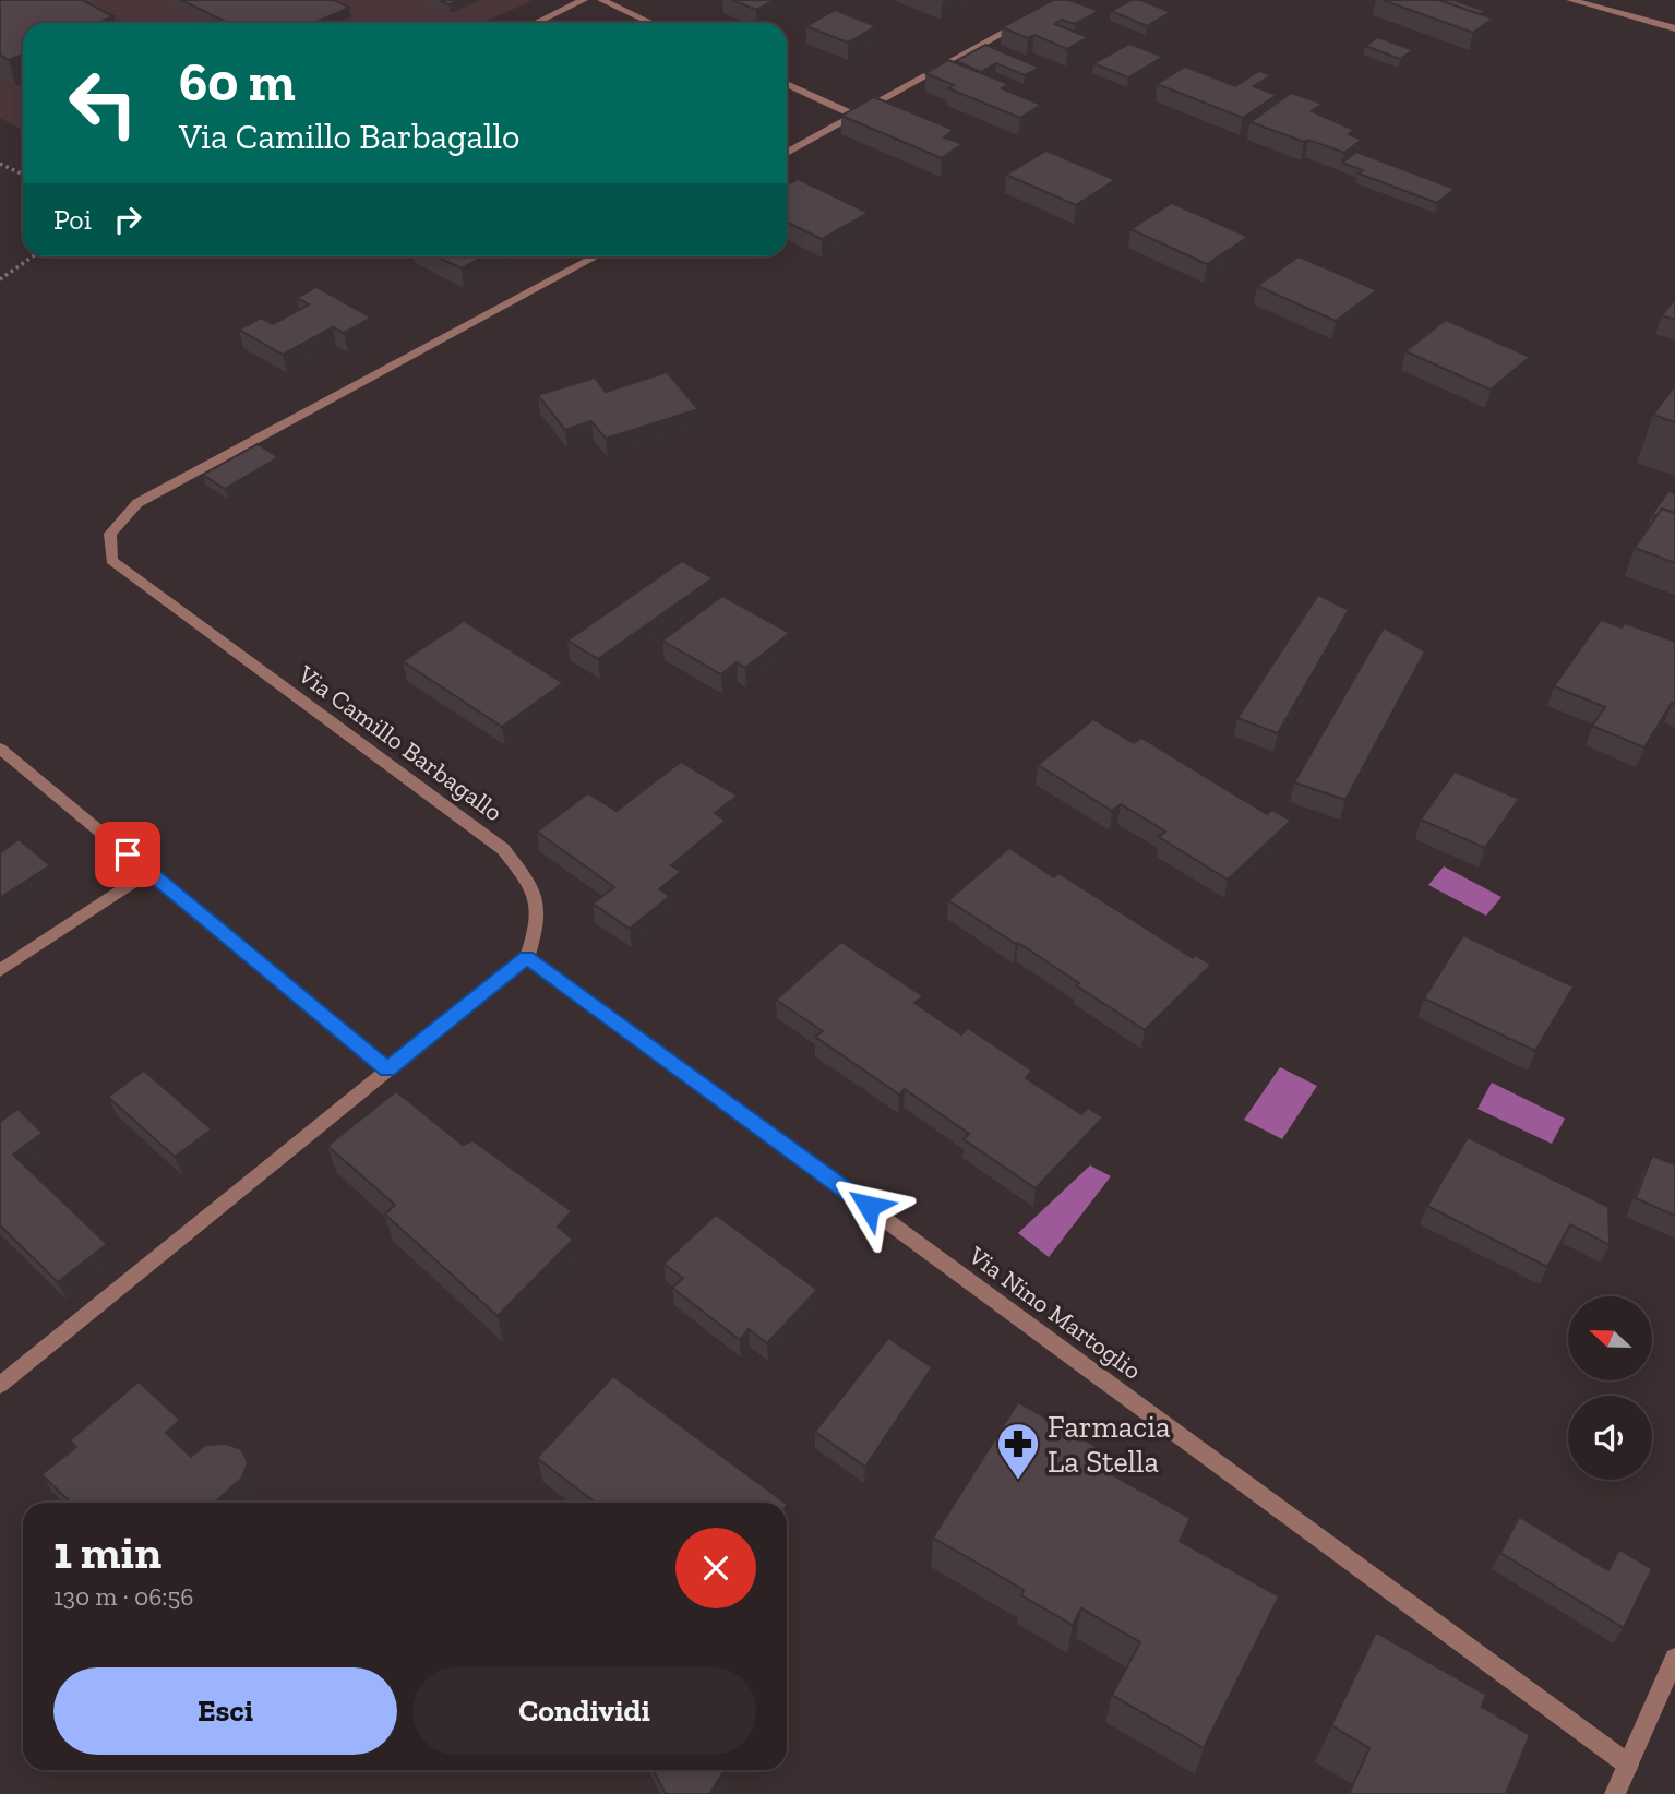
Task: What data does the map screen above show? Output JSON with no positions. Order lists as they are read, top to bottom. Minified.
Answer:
{"streets":{"street":["Via Camillo Barbagallo","Via Nino Martoglio"]},"crossings":[["Via Camillo Barbagallo","Via Nino Martoglio"]],"places":{"pharmacy":["Farmacia La Stella"]},"north":"left","page":{"turn":["60 m","Via Camillo Barbagallo"],"then":"Poi","heading":["1 min","130 m · 06:56"],"buttons":["Esci","Condividi"]}}
